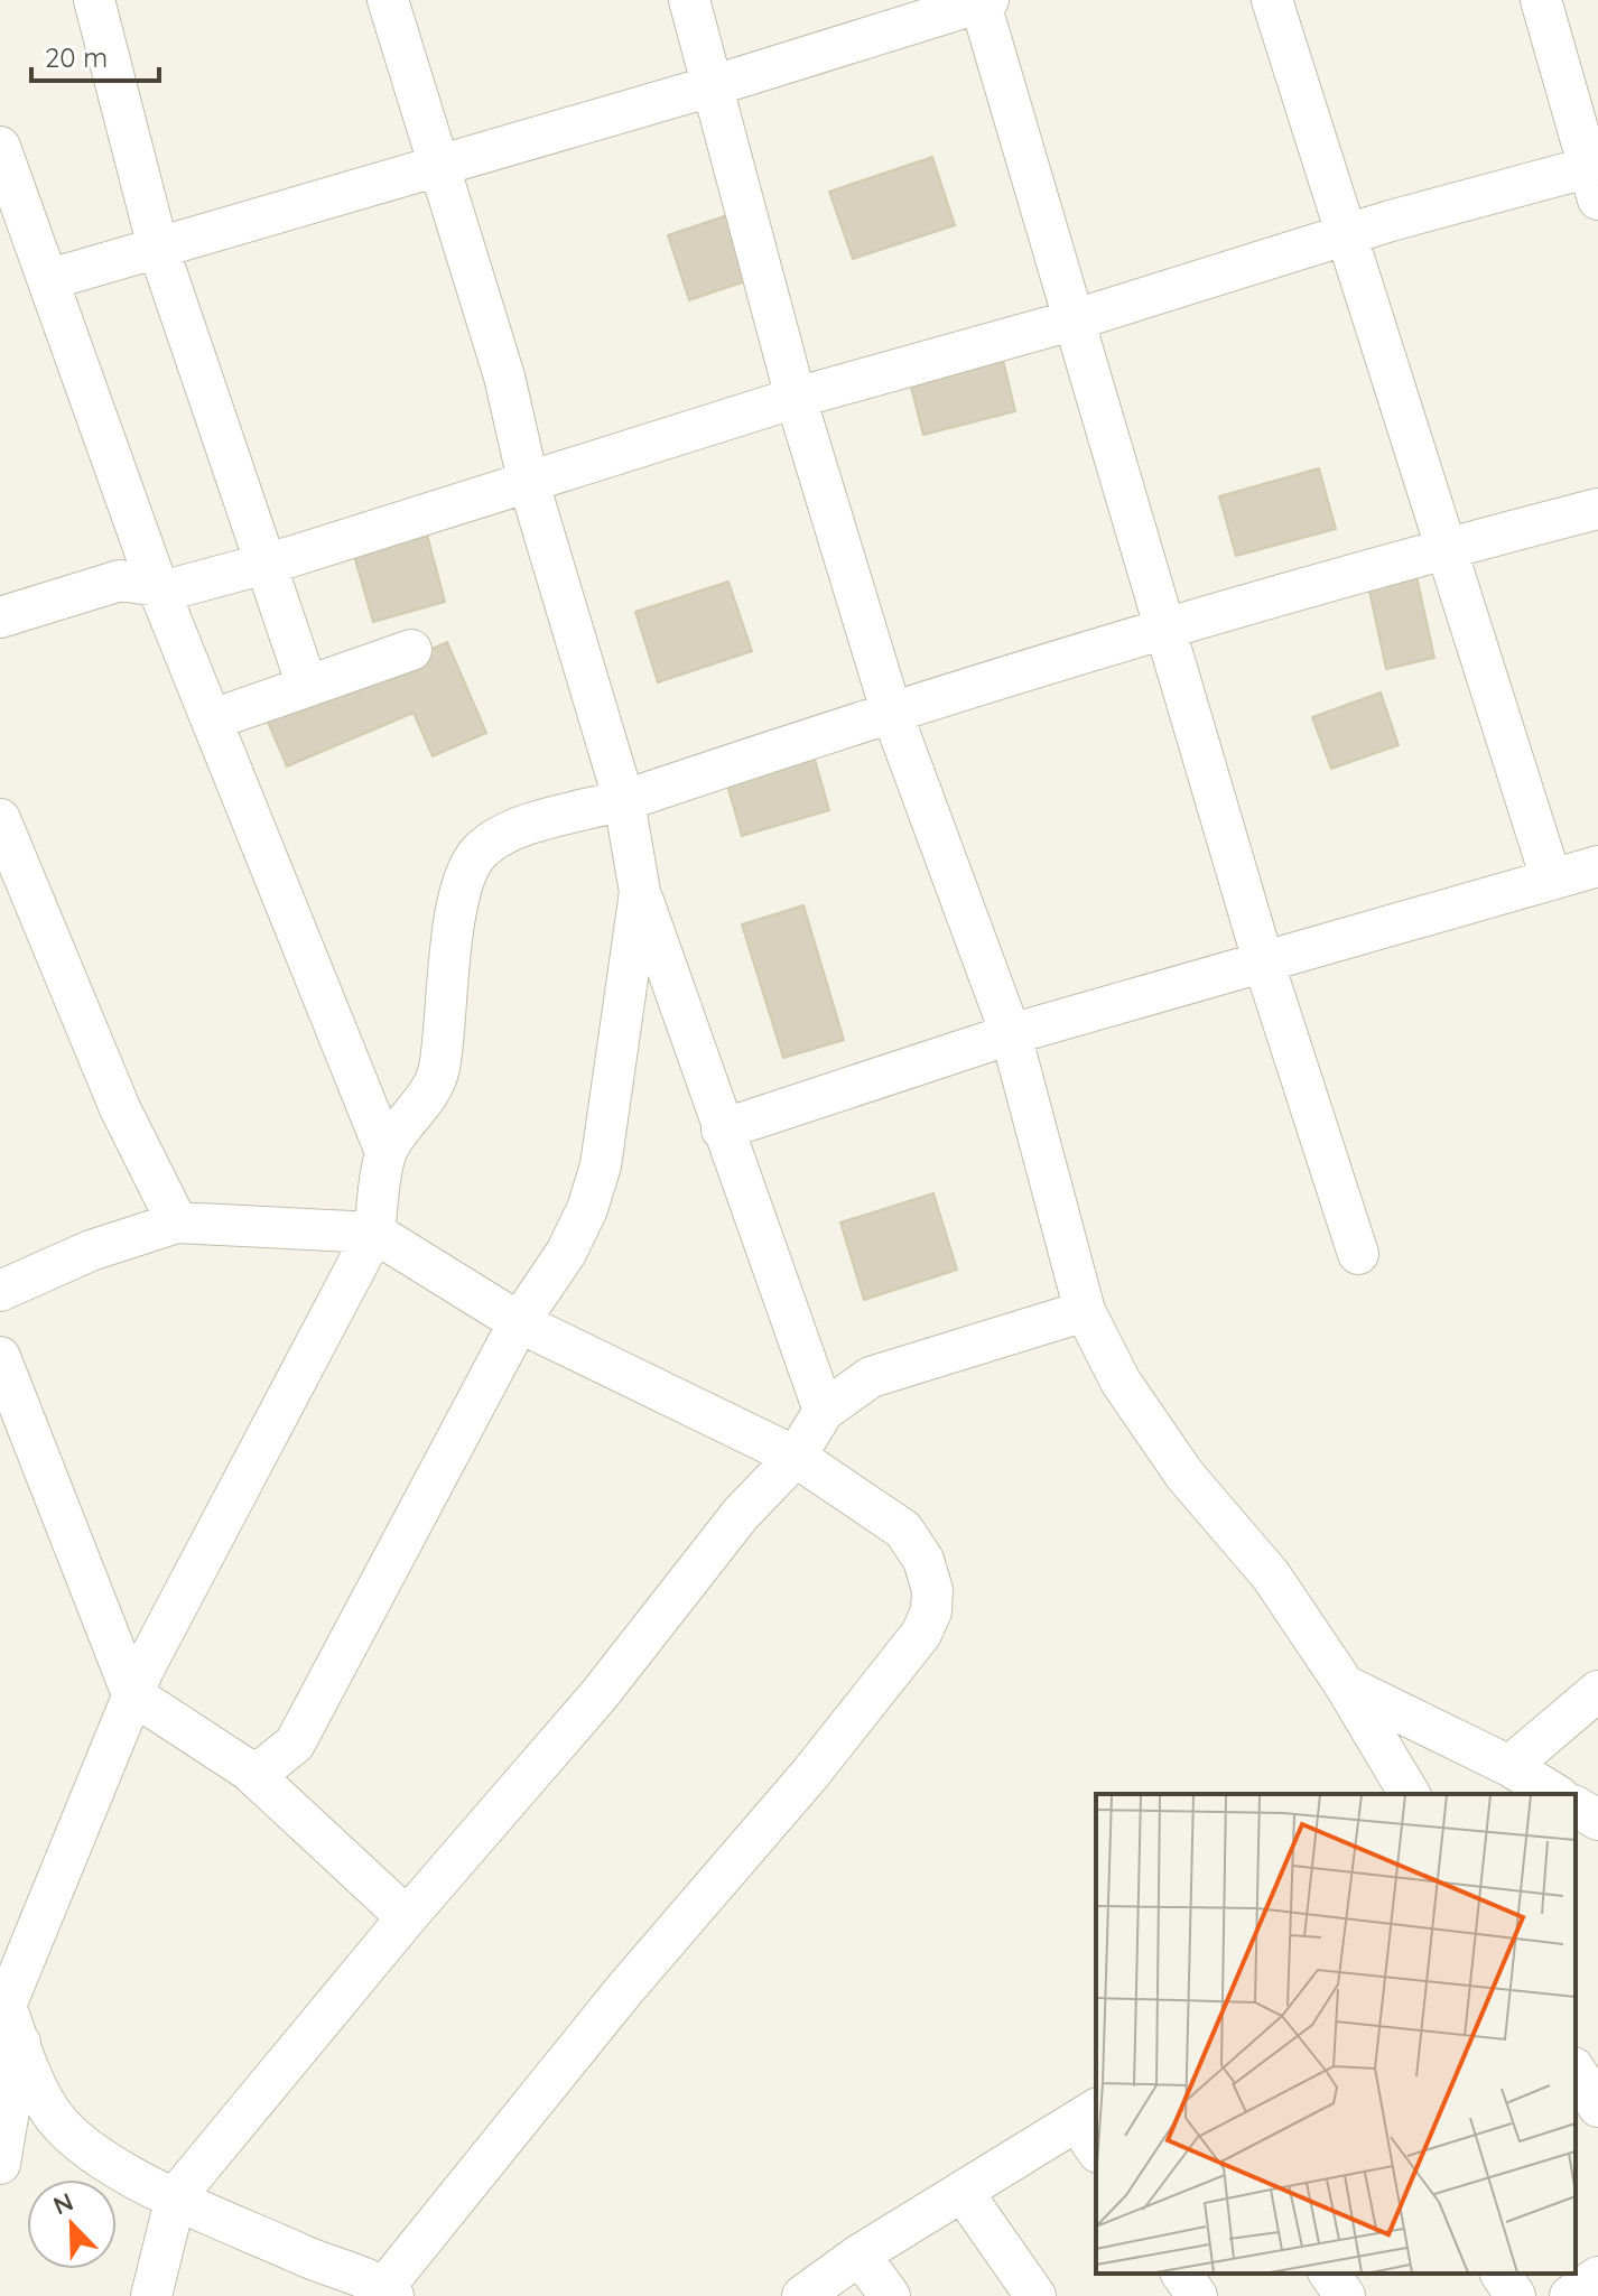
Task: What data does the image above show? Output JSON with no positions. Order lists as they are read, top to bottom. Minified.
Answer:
{"scale_bar":"20 m","north":"top left"}
